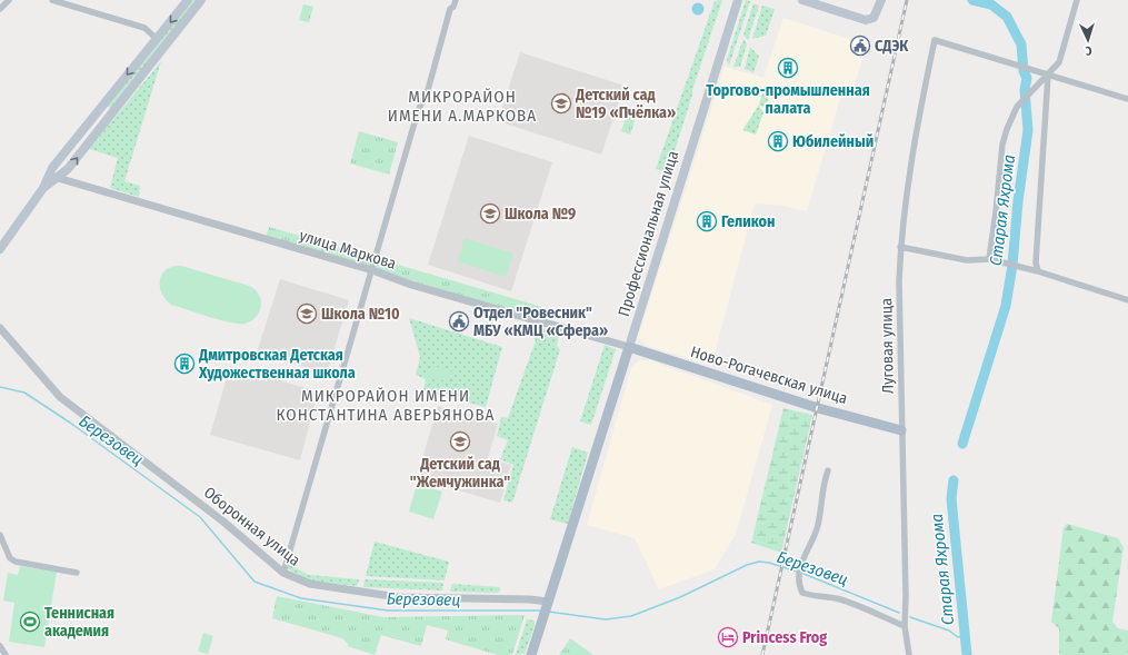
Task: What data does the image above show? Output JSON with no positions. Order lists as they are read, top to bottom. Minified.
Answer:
{"streets":{"main road":["Профессиональная улица","Ново-Рогачевская улица"],"street":["улица Маркова","Луговая улица","Оборонная улица"]},"crossings":[["Профессиональная улица","улица Маркова"],["Профессиональная улица","Ново-Рогачевская улица"],["Профессиональная улица","Оборонная улица"],["улица Маркова","Ново-Рогачевская улица"],["Луговая улица","Ново-Рогачевская улица"]],"districts":["МИКРОРАЙОН ИМЕНИ А.МАРКОВА","МИКРОРАЙОН ИМЕНИ КОНСТАНТИНА АВЕРЬЯНОВА"],"water":["Старая Яхрома","Березовец"],"places":{"public building":["СДЭК","Отдел \"Ровесник\" МБУ «КМЦ «Сфера»"],"building":["Торгово-промышленная палата","Юбилейный","Геликон","Дмитровская Детская Художественная школа"],"school or university":["Детский сад №19 «Пчёлка»","Школа №9","Школа №10","Детский сад \"Жемчужинка\""],"sports":["Теннисная академия"],"hotel":["Princess Frog"]},"north":"bottom"}
